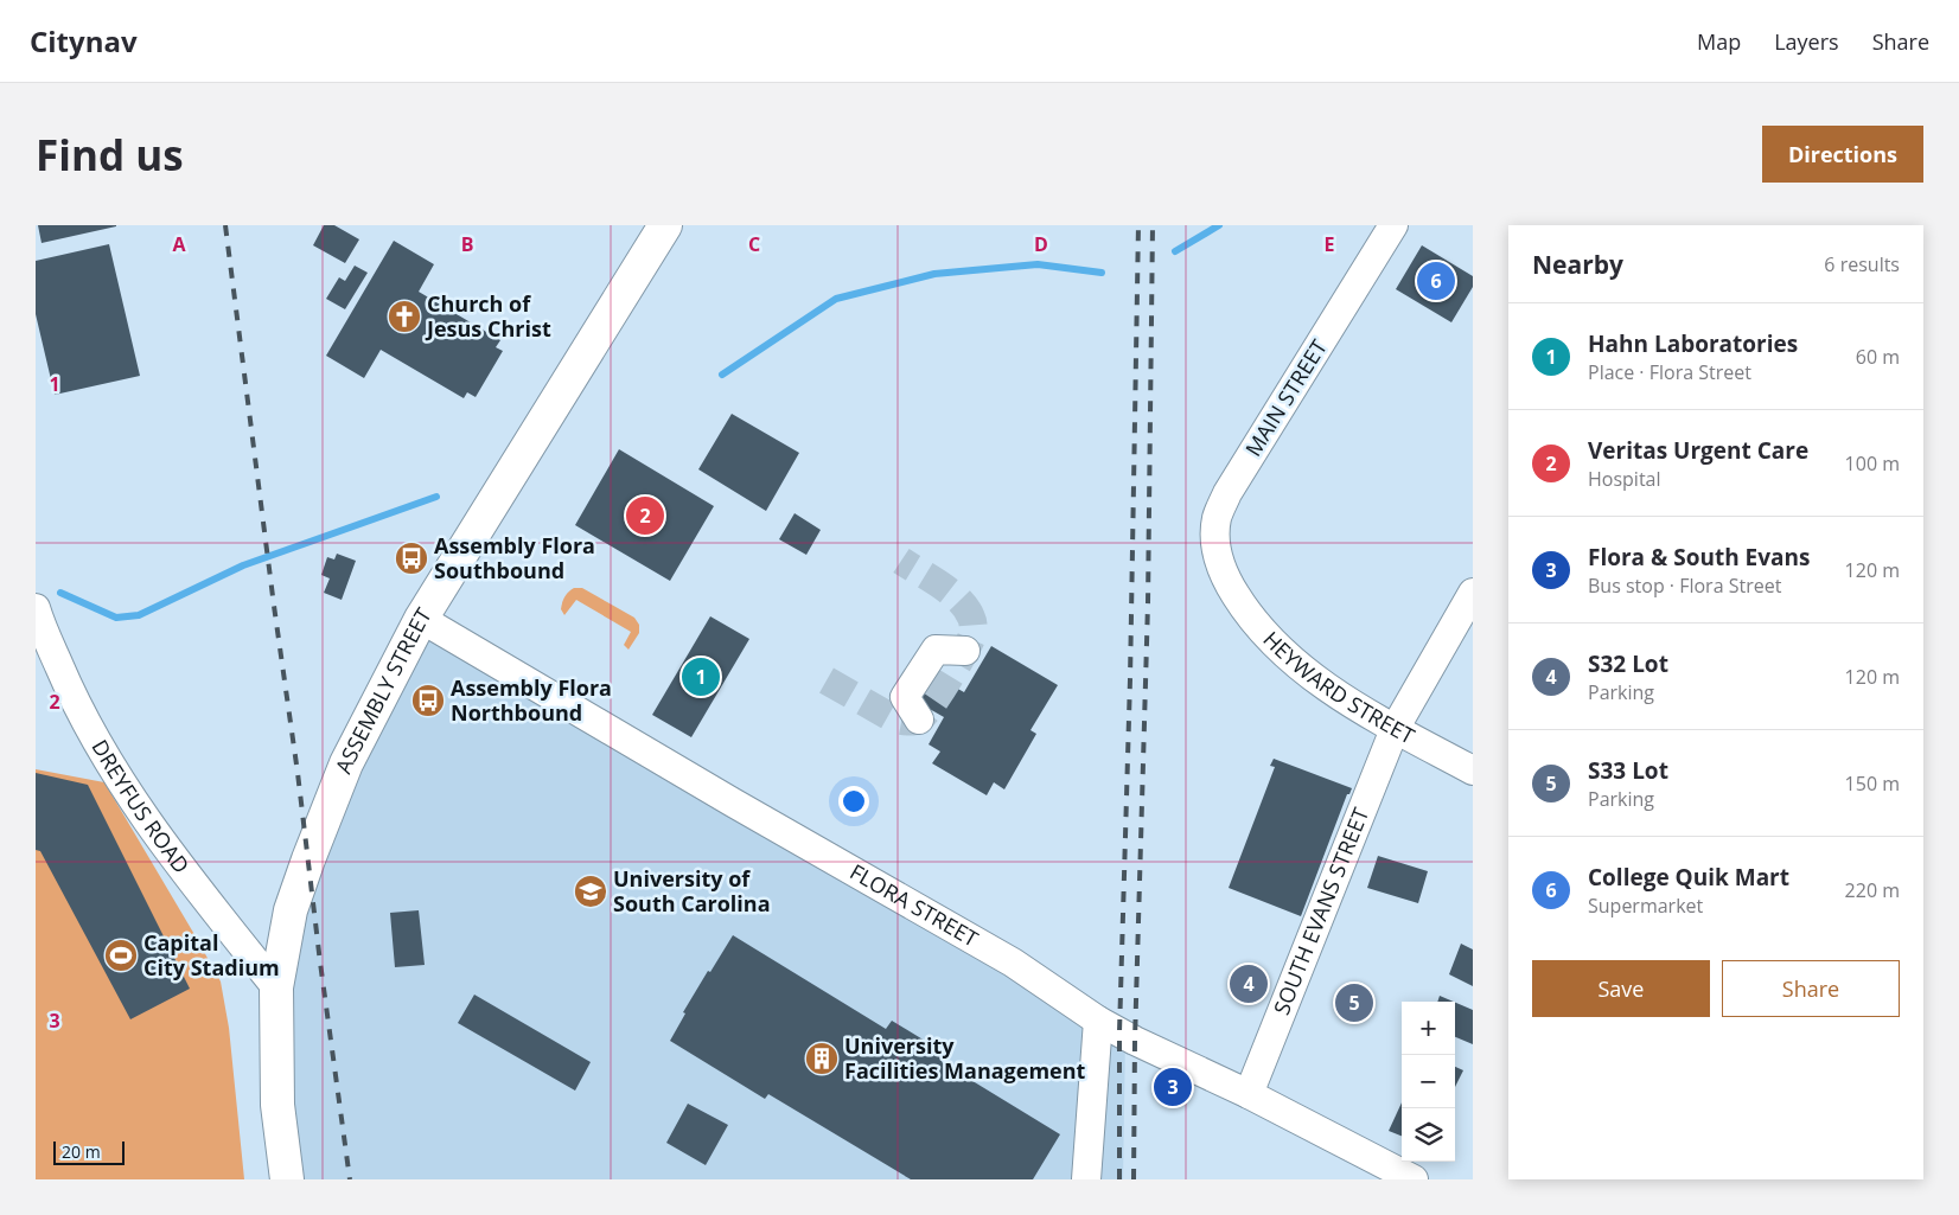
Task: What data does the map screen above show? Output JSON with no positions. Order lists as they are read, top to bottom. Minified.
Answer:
{"streets":{"main road":["ASSEMBLY STREET"],"street":["MAIN STREET","HEYWARD STREET","DREYFUS ROAD","FLORA STREET","SOUTH EVANS STREET"]},"crossings":[["MAIN STREET","HEYWARD STREET"],["HEYWARD STREET","SOUTH EVANS STREET"],["ASSEMBLY STREET","DREYFUS ROAD"],["ASSEMBLY STREET","FLORA STREET"],["FLORA STREET","SOUTH EVANS STREET"]],"places":{"church":["Church of Jesus Christ"],"bus stop":["Assembly Flora Southbound","Assembly Flora Northbound"],"school or university":["University of South Carolina"],"sports":["Capital City Stadium"],"building":["University Facilities Management"]},"scale_bar":"20 m","page":{"header":"Citynav","nav":["Map","Layers","Share"],"buttons":["Directions",["Save","Share"]],"title":"Find us","heading":["Nearby","6 results"],"pins":["6","2","1","4","5","3"],"list":[{"mark":"1","name":"Hahn Laboratories","note":"Place · Flora Street","value":"60 m"},{"mark":"2","name":"Veritas Urgent Care","note":"Hospital","value":"100 m"},{"mark":"3","name":"Flora & South Evans","note":"Bus stop · Flora Street","value":"120 m"},{"mark":"4","name":"S32 Lot","note":"Parking","value":"120 m"},{"mark":"5","name":"S33 Lot","note":"Parking","value":"150 m"},{"mark":"6","name":"College Quik Mart","note":"Supermarket","value":"220 m"}],"map_buttons":["+","−"],"scale":"20 m"},"grid":{"columns":["A","B","C","D","E"],"rows":["1","2","3"]}}
